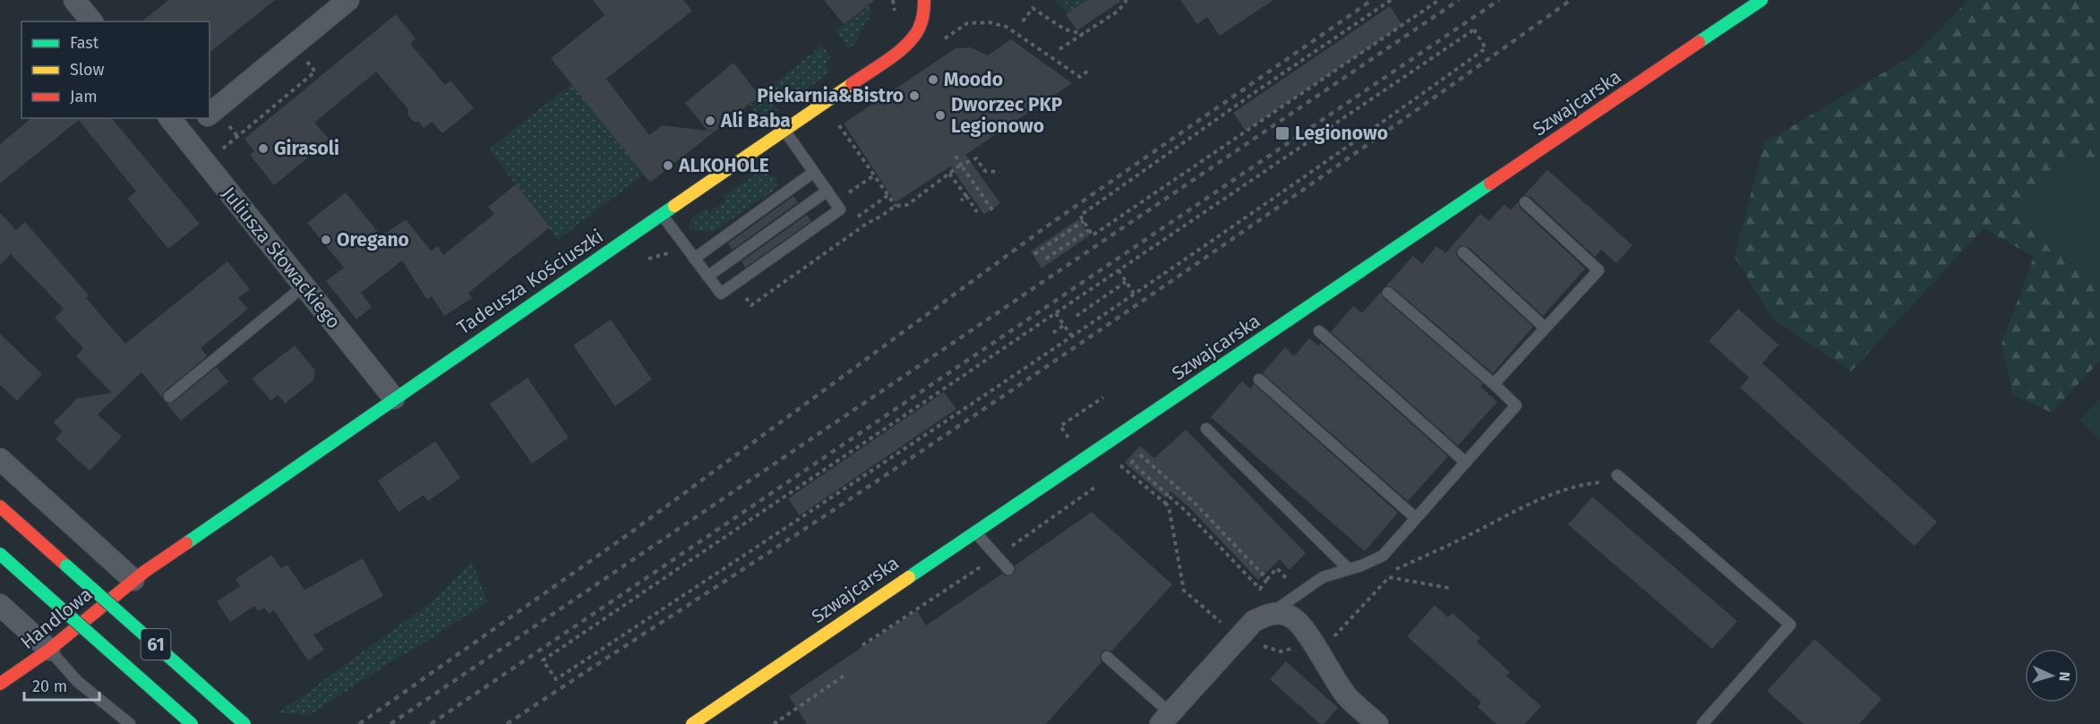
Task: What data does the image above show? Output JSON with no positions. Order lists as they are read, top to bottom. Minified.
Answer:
{"streets":{"street":["Szwajcarska","Juliusza Słowackiego","Tadeusza Kościuszki","Handlowa","61"]},"crossings":[["Juliusza Słowackiego","Tadeusza Kościuszki"],["Tadeusza Kościuszki","Handlowa"]],"places":{"other":["Moodo","Piekarnia&Bistro","Dworzec PKP Legionowo","Ali Baba","Girasoli","ALKOHOLE","Oregano"],"transit":["Legionowo"]},"legend":["Fast","Slow","Jam"],"scale_bar":"20 m","north":"right"}
